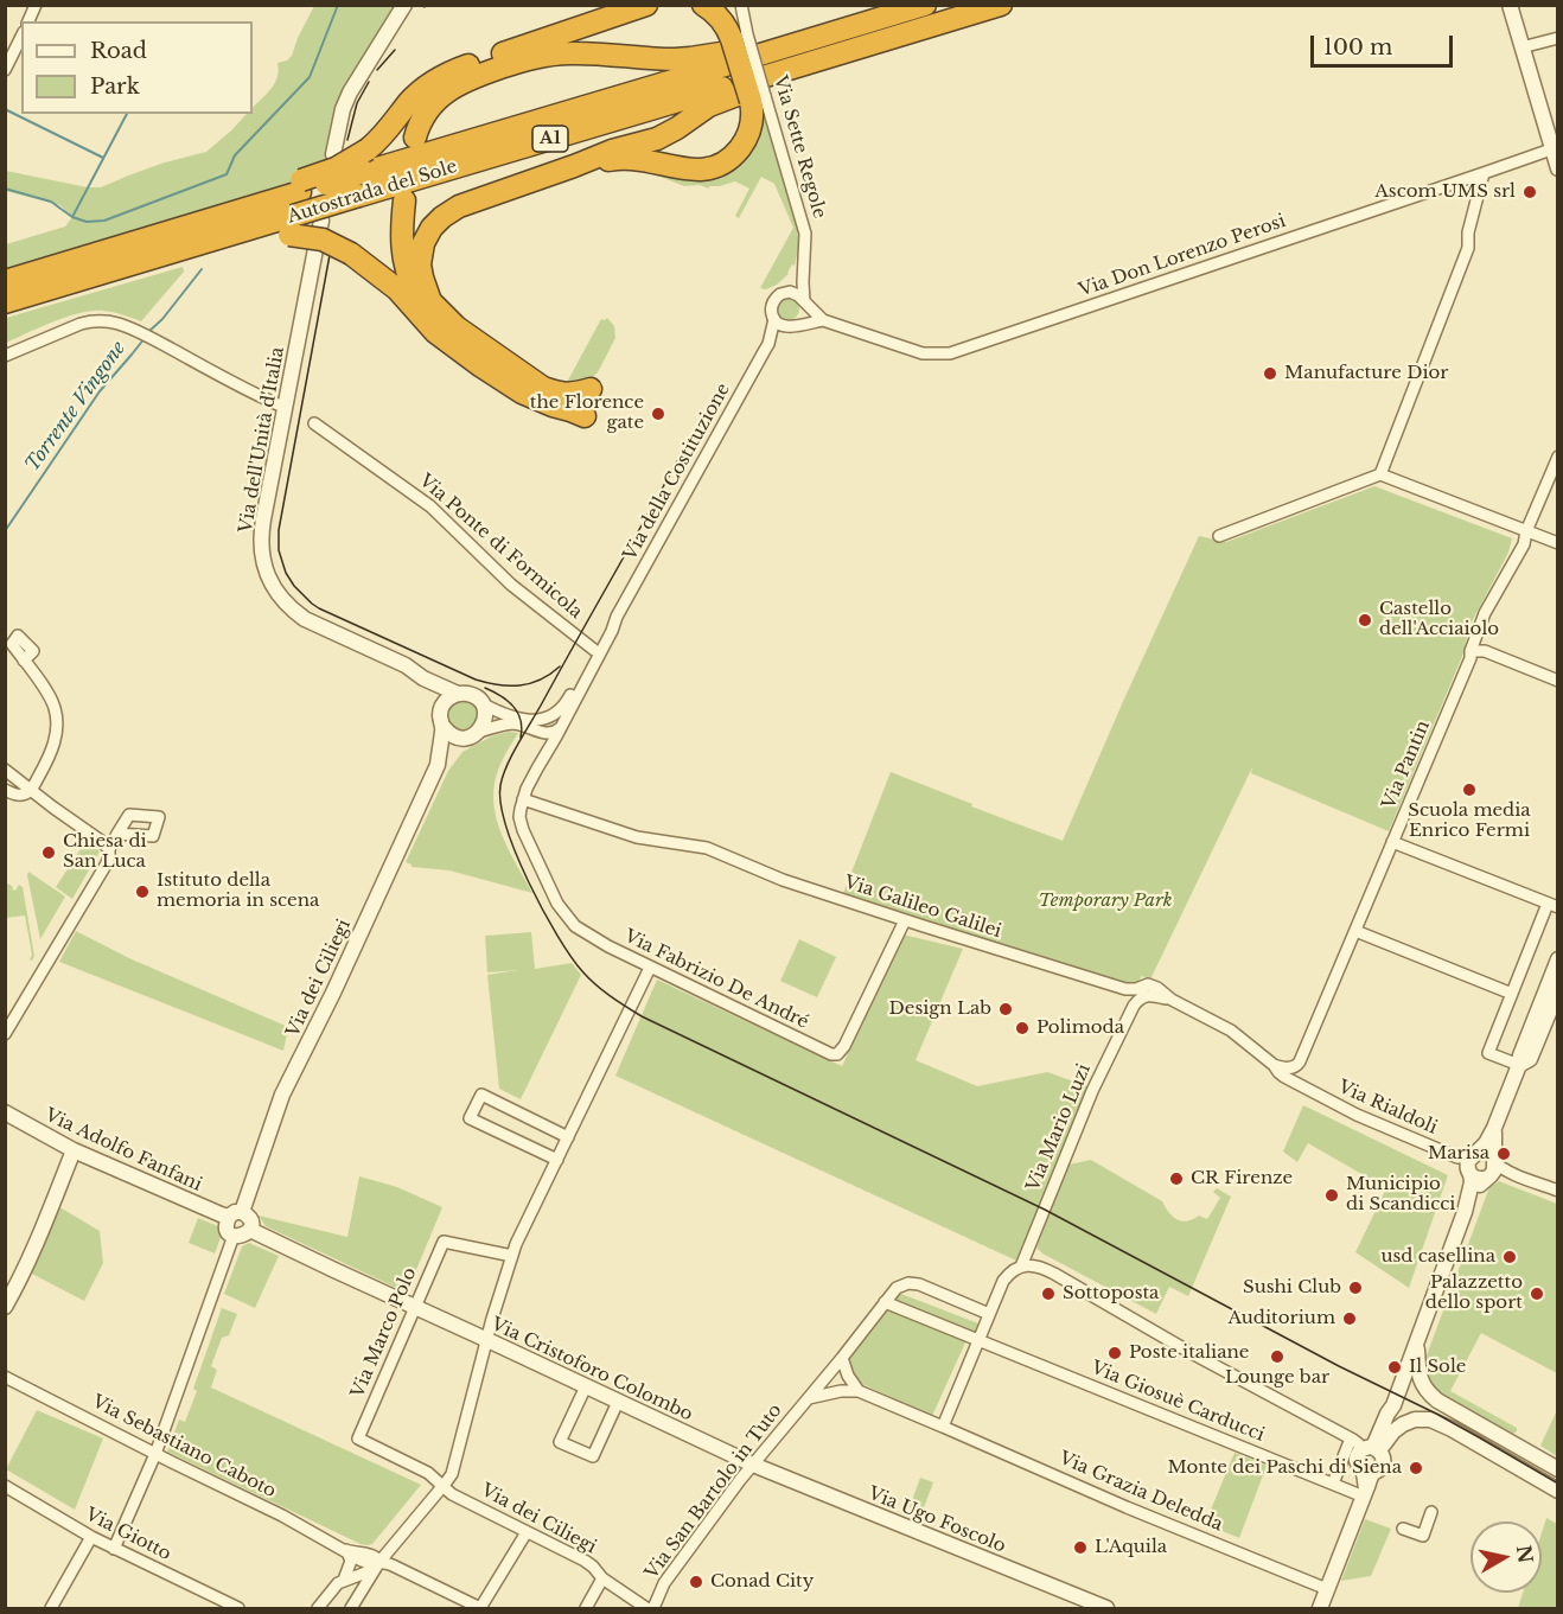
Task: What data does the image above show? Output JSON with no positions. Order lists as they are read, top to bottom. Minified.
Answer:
{"streets":{"highway":["A1","Autostrada del Sole"],"street":["Via Sette Regole","Via Don Lorenzo Perosi","Via dell'Unità d'Italia","Via della Costituzione","Via Ponte di Formicola","Via Pantin","Via Galileo Galilei","Via dei Ciliegi","Via Fabrizio De André","Via Rialdoli","Via Mario Luzi","Via Adolfo Fanfani","Via Marco Polo","Via Cristoforo Colombo","Via Giosuè Carducci","Via Sebastiano Caboto","Via San Bartolo in Tuto","Via Grazia Deledda","Via Ugo Foscolo","Via Giotto"]},"crossings":[["Via Sette Regole","Autostrada del Sole"],["Via Sette Regole","Via Don Lorenzo Perosi"],["Via Sette Regole","Via della Costituzione"],["Via Don Lorenzo Perosi","Via della Costituzione"],["Via dell'Unità d'Italia","Via della Costituzione"],["Via dell'Unità d'Italia","Via dei Ciliegi"],["Via della Costituzione","Via Ponte di Formicola"],["Via della Costituzione","Via Galileo Galilei"],["Via della Costituzione","Via dei Ciliegi"],["Via della Costituzione","Via Fabrizio De André"],["Via Pantin","Via Galileo Galilei"],["Via Galileo Galilei","Via Fabrizio De André"],["Via Galileo Galilei","Via Rialdoli"],["Via Galileo Galilei","Via Mario Luzi"],["Via dei Ciliegi","Via Adolfo Fanfani"],["Via dei Ciliegi","Via Marco Polo"],["Via Mario Luzi","Via Giosuè Carducci"],["Via Mario Luzi","Via San Bartolo in Tuto"],["Via Mario Luzi","Via Grazia Deledda"],["Via Marco Polo","Via Cristoforo Colombo"],["Via Cristoforo Colombo","Via San Bartolo in Tuto"],["Via Cristoforo Colombo","Via Ugo Foscolo"],["Via Giosuè Carducci","Via San Bartolo in Tuto"],["Via San Bartolo in Tuto","Via Ugo Foscolo"]],"water":["Torrente Vingone"],"parks":["Temporary Park"],"places":["Ascom UMS srl","Manufacture Dior","the Florence gate","Castello dell'Acciaiolo","Scuola media Enrico Fermi","Chiesa di San Luca","Istituto della memoria in scena","Design Lab","Polimoda","Marisa","CR Firenze","Municipio di Scandicci","usd casellina","Sushi Club","Sottoposta","Palazzetto dello sport","Auditorium","Poste italiane","Lounge bar","Il Sole","Monte dei Paschi di Siena","L'Aquila","Conad City"],"legend":["Road","Park"],"scale_bar":"100 m","north":"right"}
